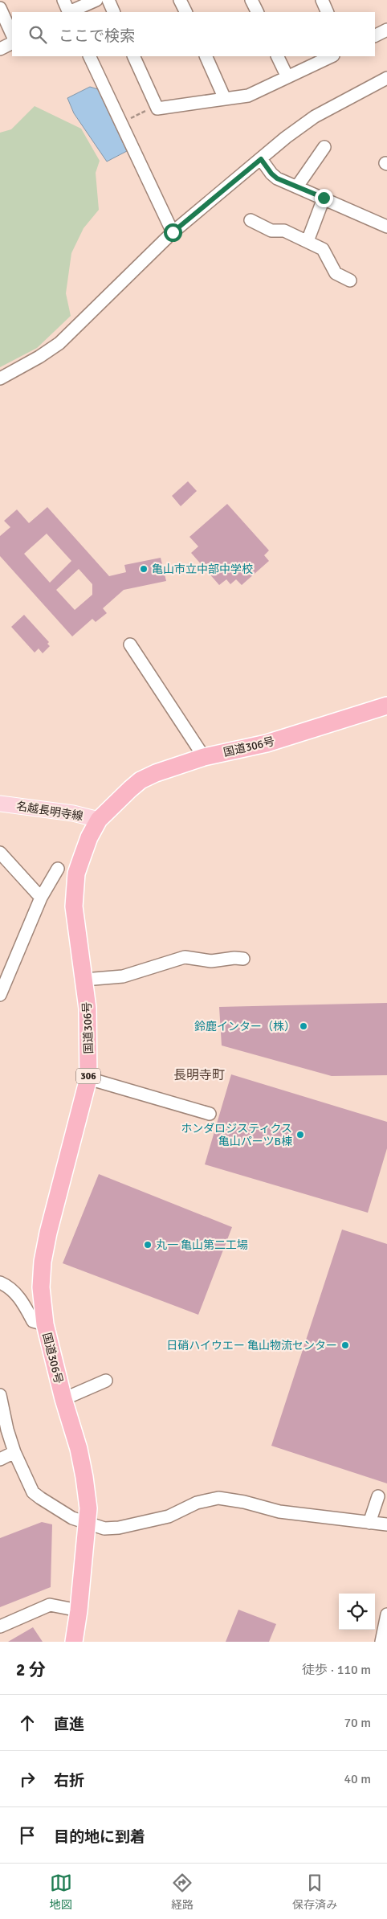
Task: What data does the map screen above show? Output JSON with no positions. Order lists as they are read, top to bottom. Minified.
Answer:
{"streets":{"highway":["国道306号","306"],"main road":["名越長明寺線"]},"crossings":[["国道306号","名越長明寺線"]],"districts":["長明寺町"],"places":["亀山市立中部中学校","鈴鹿インター（株）","ホンダロジスティクス 亀山パーツB棟","丸一 亀山第二工場","日硝ハイウエー 亀山物流センター"],"page":{"search":"ここで検索","heading":["2 分","徒歩 · 110 m"],"list":[["直進","70 m"],["右折","40 m"],"目的地に到着"],"nav":["地図","経路","保存済み"]}}
